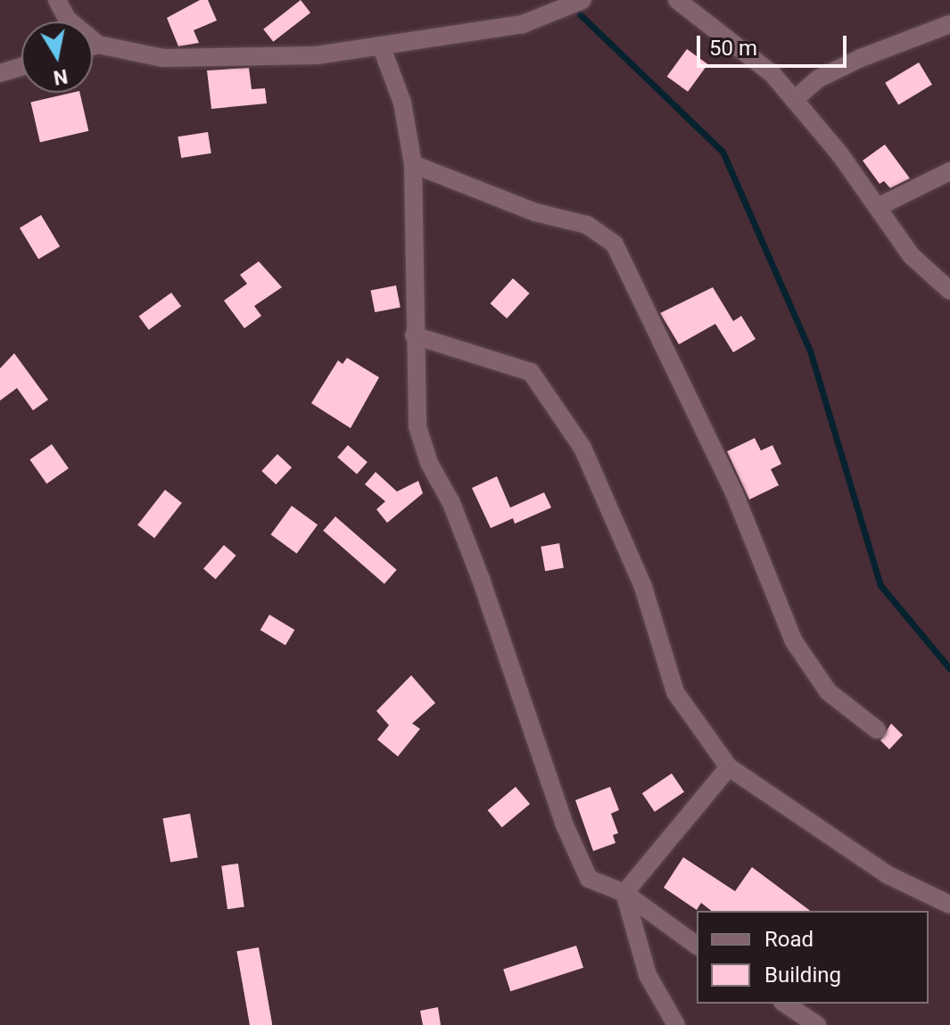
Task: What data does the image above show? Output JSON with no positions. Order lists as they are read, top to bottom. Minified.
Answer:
{"legend":["Road","Building"],"scale_bar":"50 m","north":"bottom"}
